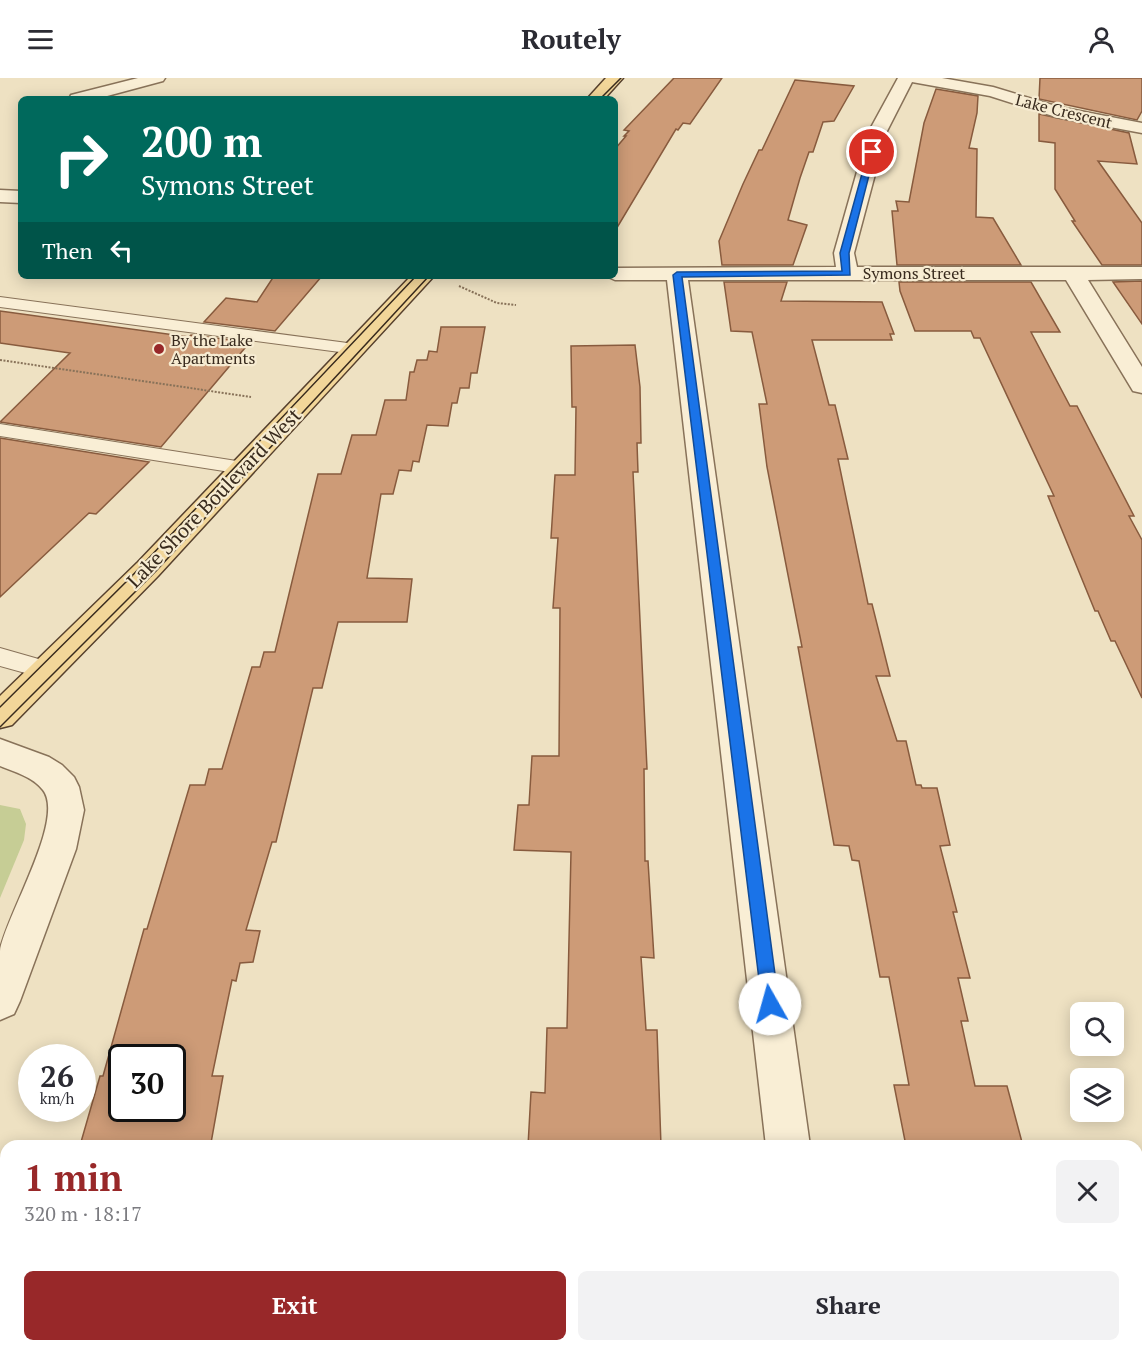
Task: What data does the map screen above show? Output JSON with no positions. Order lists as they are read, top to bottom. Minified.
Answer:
{"streets":{"main road":["Lake Shore Boulevard West"],"street":["Lake Crescent","Symons Street"]},"places":["By the Lake Apartments"],"page":{"header":"Routely","turn":["200 m","Symons Street"],"then":"Then","speed":"26 km/h","limit":"30","heading":["1 min","320 m · 18:17"],"buttons":["Exit","Share"]}}
